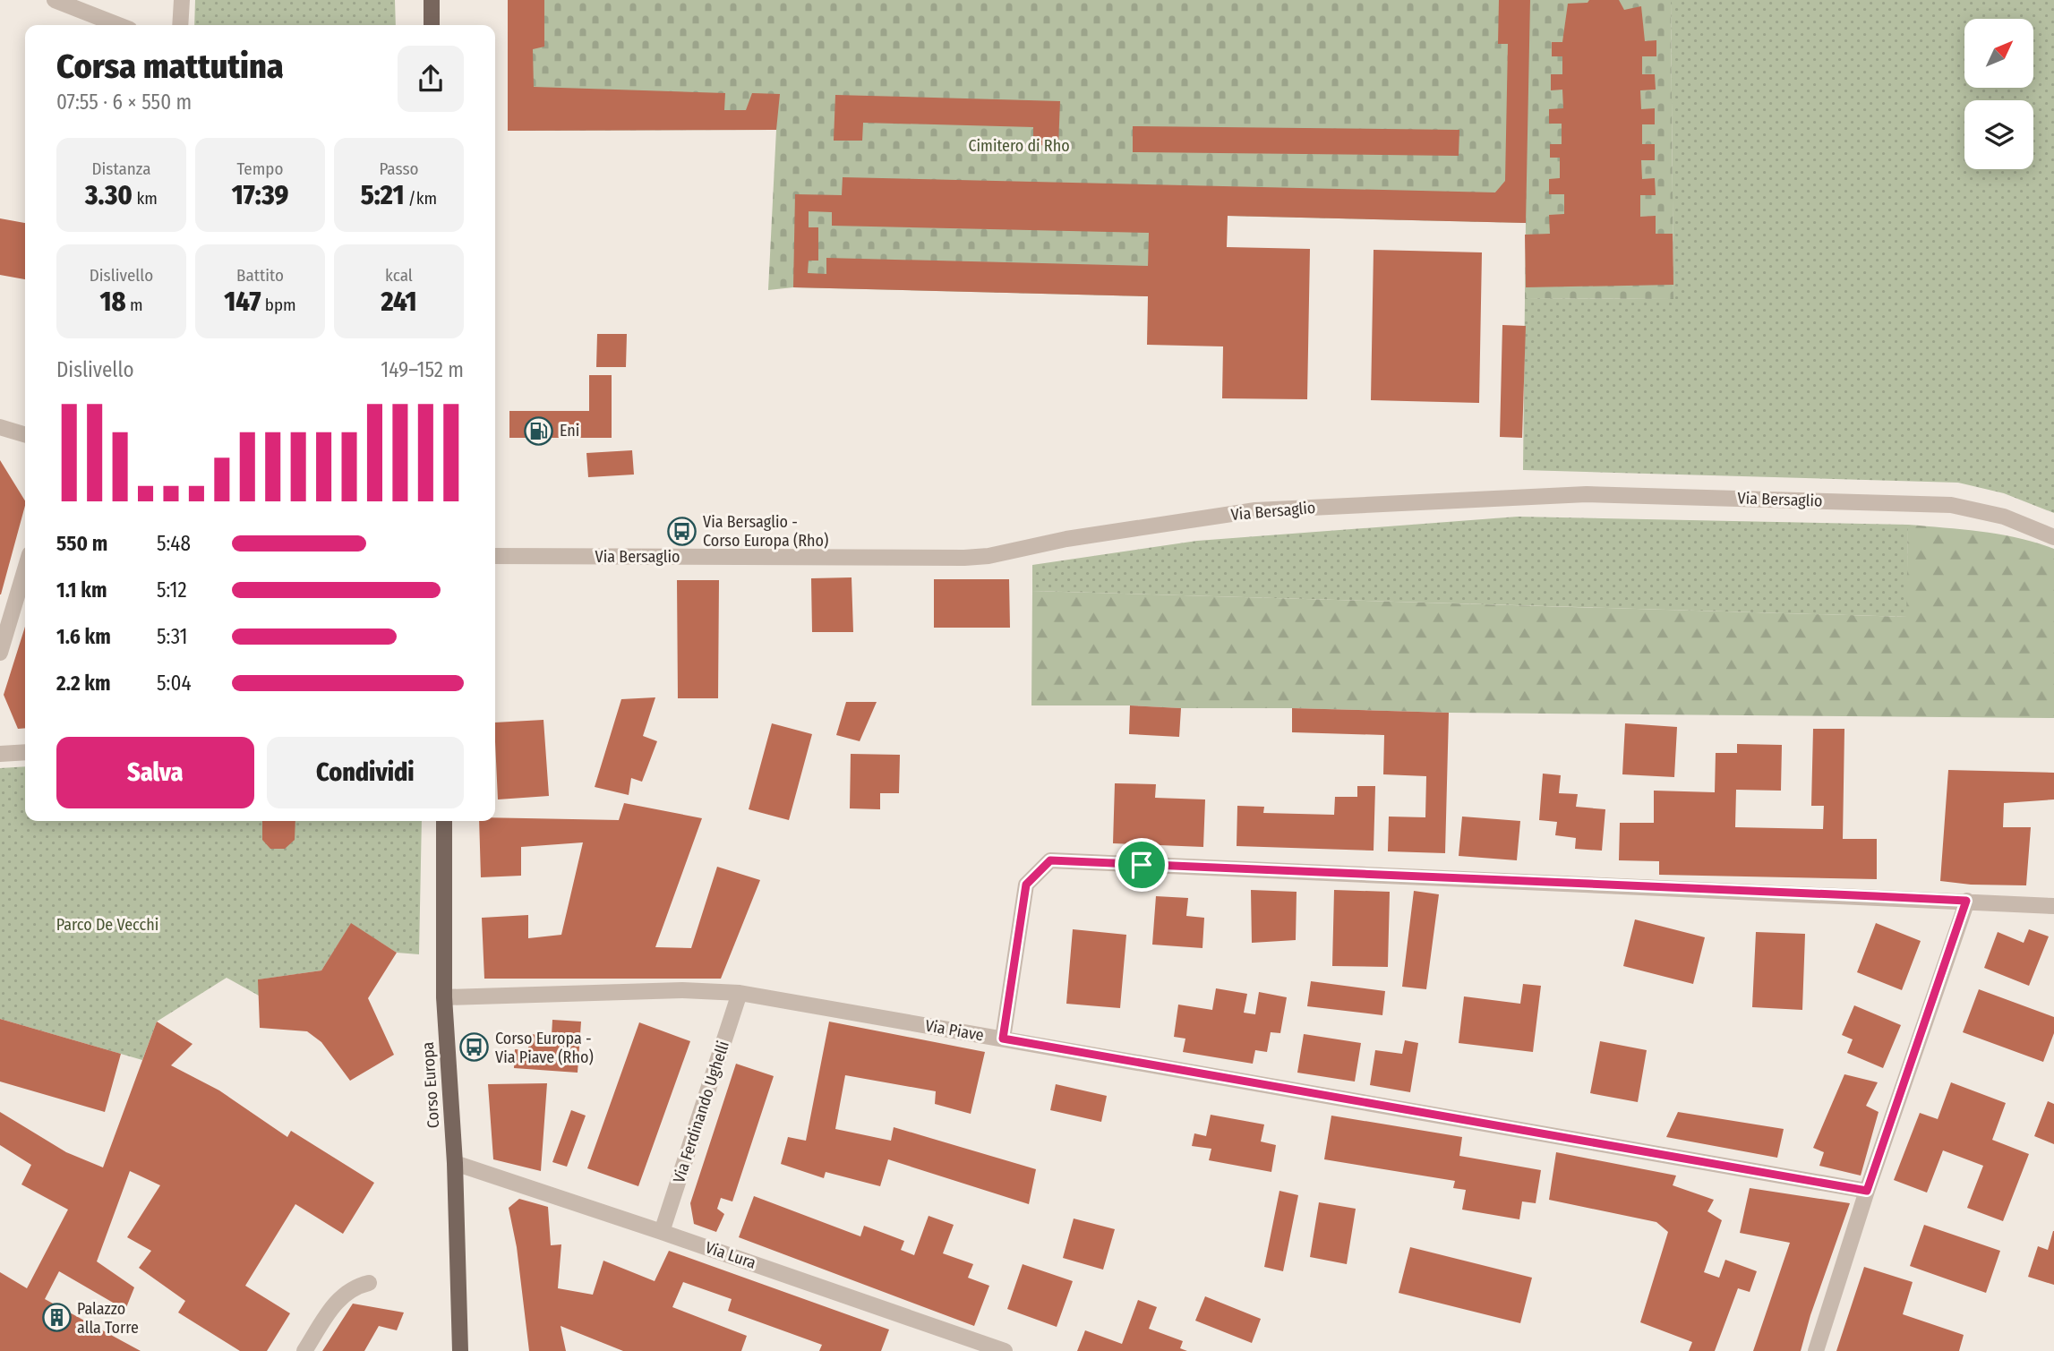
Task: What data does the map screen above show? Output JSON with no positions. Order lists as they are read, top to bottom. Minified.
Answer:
{"streets":{"main road":["Corso Europa"],"street":["Via Bersaglio","Via Piave","Via Ferdinando Ughelli","Via Lura"]},"crossings":[["Via Piave","Corso Europa"],["Via Piave","Via Ferdinando Ughelli"],["Corso Europa","Via Lura"],["Via Ferdinando Ughelli","Via Lura"]],"parks":["Cimitero di Rho","Parco De Vecchi"],"places":{"fuel station":["Eni"],"bus stop":["Via Bersaglio - Corso Europa (Rho)","Corso Europa - Via Piave (Rho)"],"building":["Palazzo alla Torre"]},"north":"top right","page":{"heading":["Corsa mattutina","07:55 · 6 × 550 m"],"stats":[["Distanza","3.30 km"],["Tempo","17:39"],["Passo","5:21 /km"],["Dislivello","18 m"],["Battito","147 bpm"],["kcal","241"]],"chart":["Dislivello","149–152 m"],"list":[{"name":"550 m","note":"5:48"},{"name":"1.1 km","note":"5:12"},{"name":"1.6 km","note":"5:31"},{"name":"2.2 km","note":"5:04"}],"buttons":["Salva","Condividi"]}}
